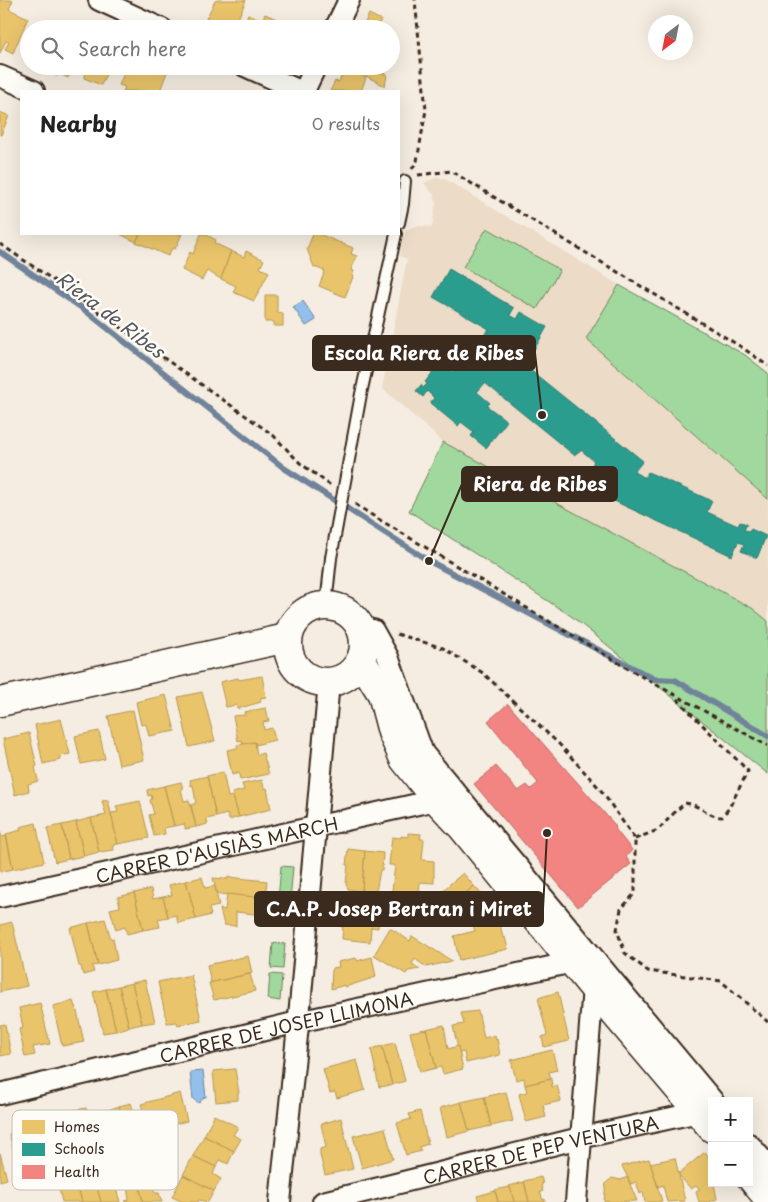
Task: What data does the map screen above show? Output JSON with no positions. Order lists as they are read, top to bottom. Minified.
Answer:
{"streets":{"street":["CARRER D'AUSIÀS MARCH","CARRER DE JOSEP LLIMONA","CARRER DE PEP VENTURA"]},"water":["Riera de Ribes"],"places":["Escola Riera de Ribes","Riera de Ribes","C.A.P. Josep Bertran i Miret"],"legend":["Homes","Schools","Health"],"north":"bottom left","page":{"search":"Search here","heading":["Nearby","0 results"],"map_buttons":["+","−"]}}
